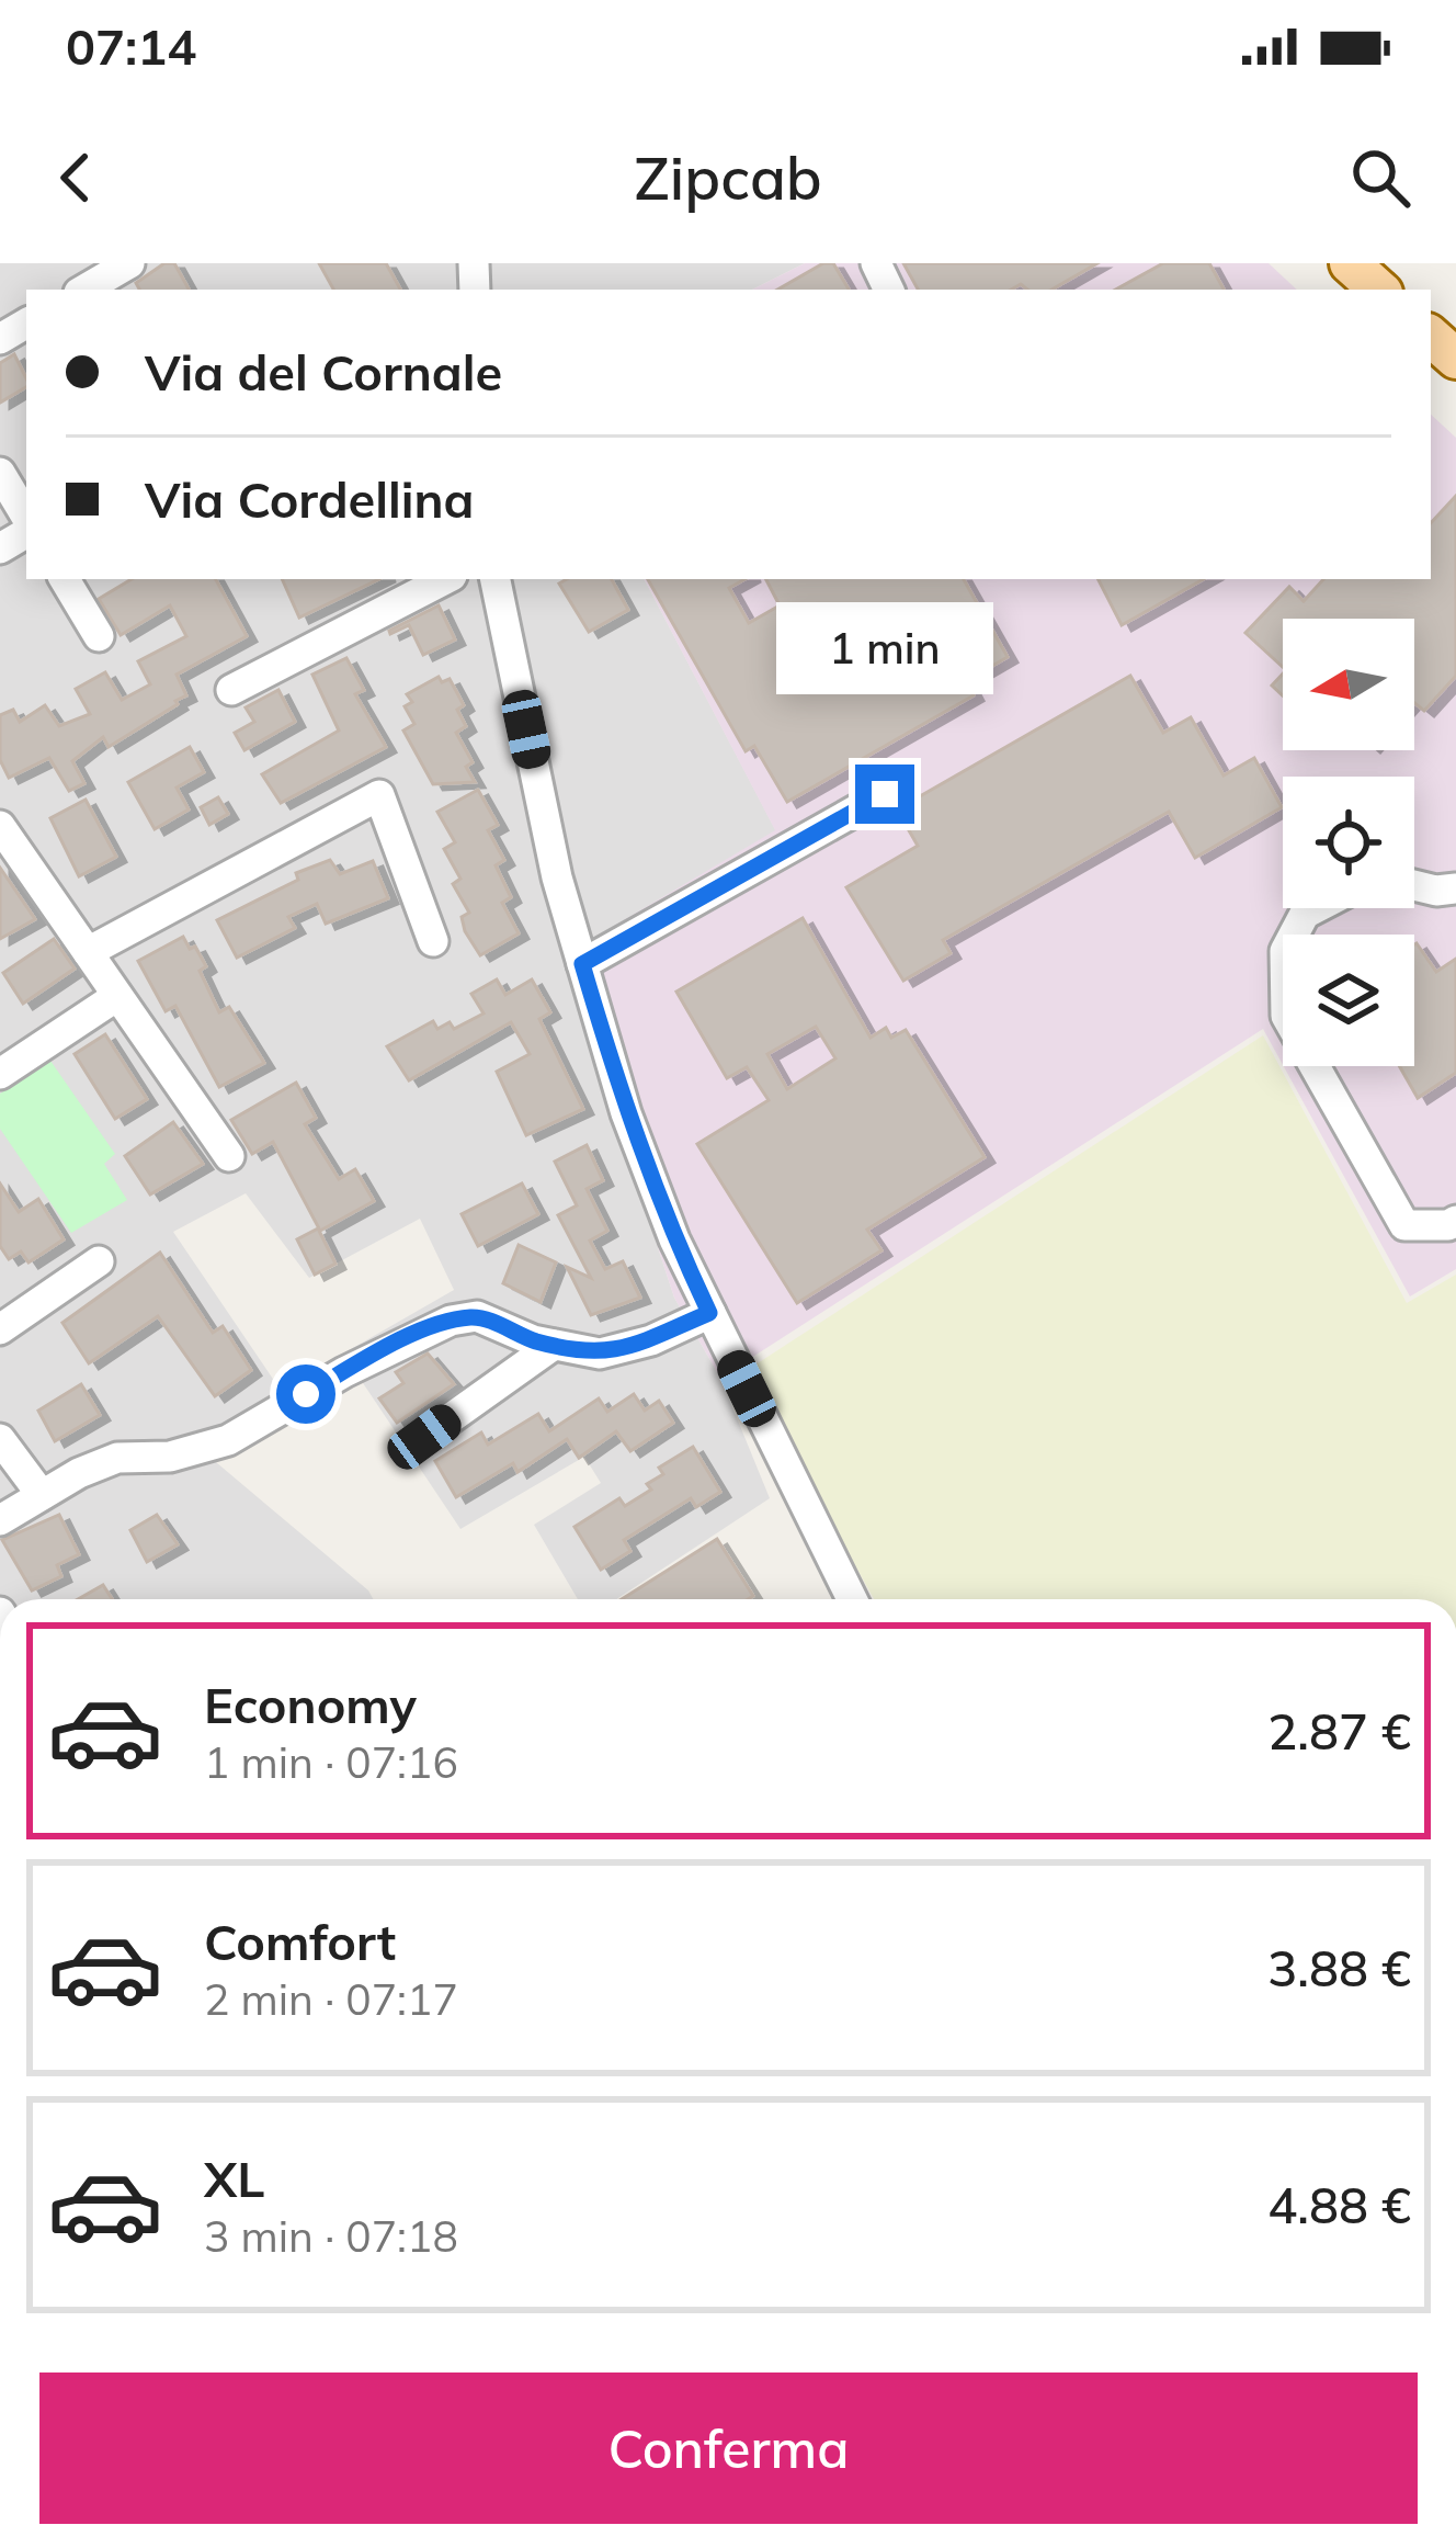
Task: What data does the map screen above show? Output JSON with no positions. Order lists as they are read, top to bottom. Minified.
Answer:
{"north":"left","page":{"status":"07:14","header":"Zipcab","banner":["Via del Cornale","Via Cordellina"],"bubble":"1 min","list":[{"name":"Economy","note":"1 min · 07:16","value":"2.87 €"},{"name":"Comfort","note":"2 min · 07:17","value":"3.88 €"},{"name":"XL","note":"3 min · 07:18","value":"4.88 €"}],"buttons":"Conferma"}}
